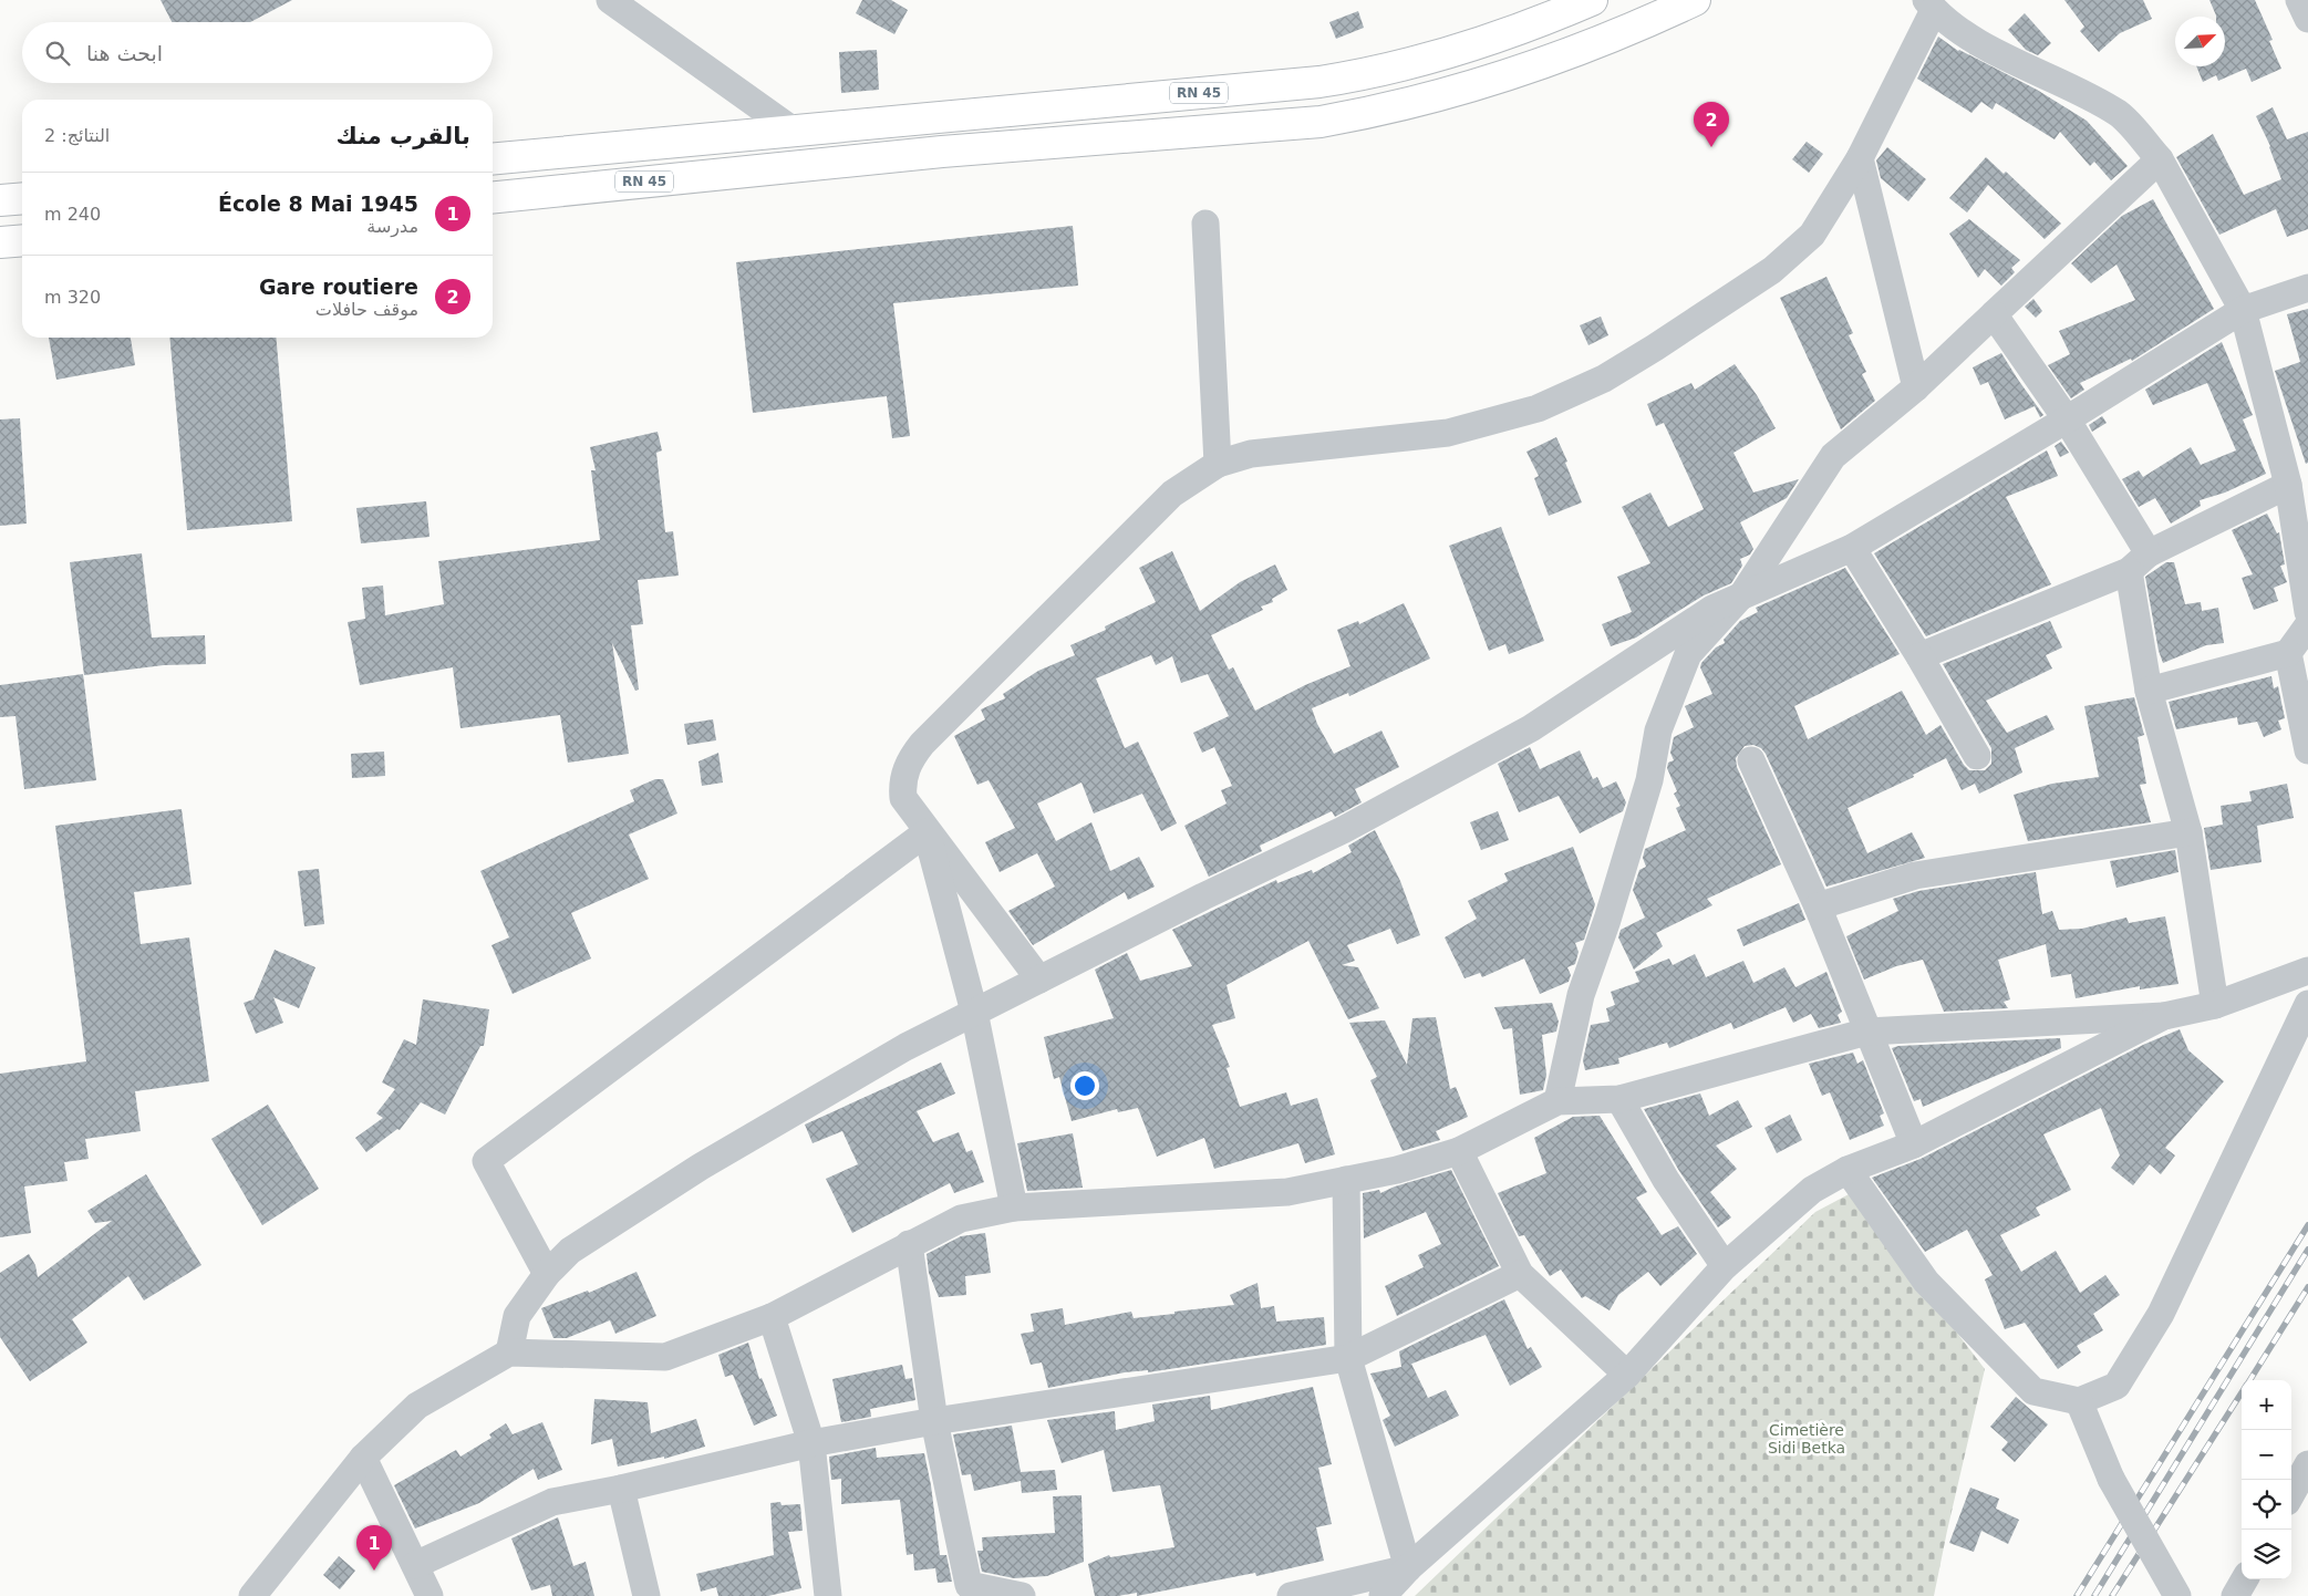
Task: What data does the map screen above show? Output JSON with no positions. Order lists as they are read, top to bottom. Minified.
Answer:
{"streets":{"main road":["RN 45"]},"parks":["Cimetière Sidi Betka"],"north":"top right","page":{"search":"ابحث هنا","heading":["بالقرب منك","النتائج: 2"],"pins":["2","1"],"list":[{"mark":"1","name":"École 8 Mai 1945","note":"مدرسة","value":"240 m"},{"mark":"2","name":"Gare routiere","note":"موقف حافلات","value":"320 m"}],"map_buttons":["+","−"]}}
